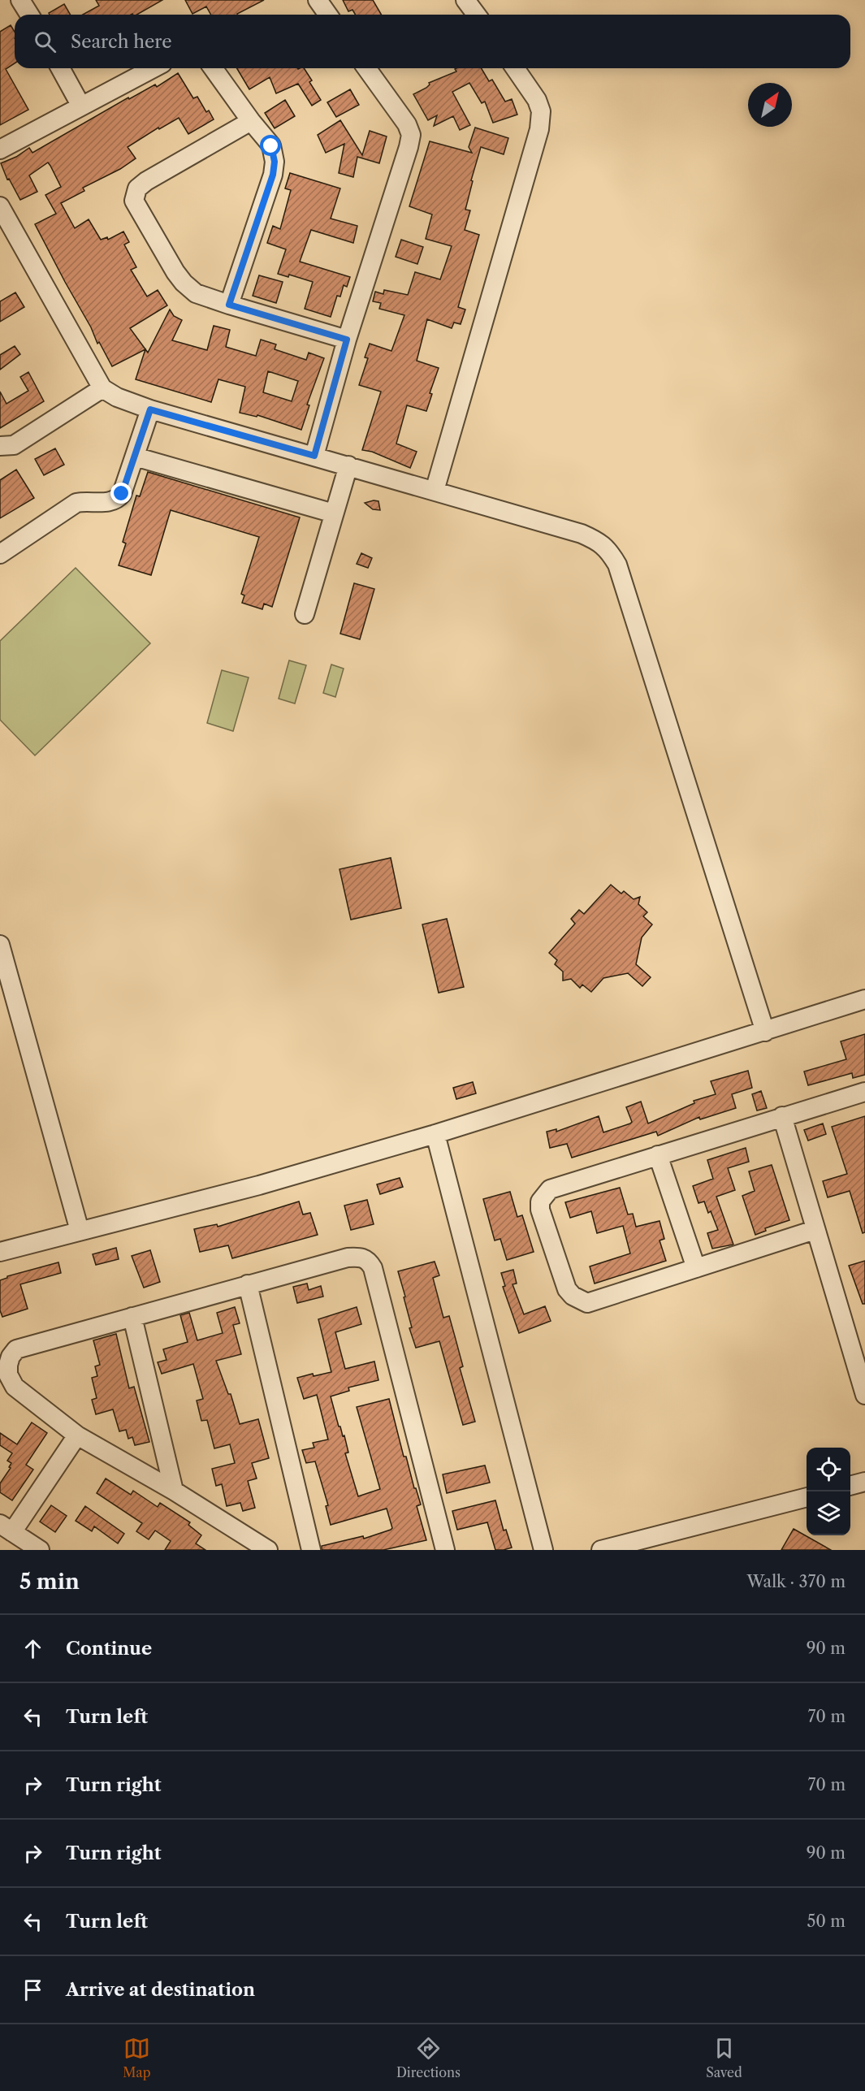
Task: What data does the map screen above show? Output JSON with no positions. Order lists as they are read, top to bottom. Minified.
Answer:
{"north":"top right","page":{"search":"Search here","heading":["5 min","Walk · 370 m"],"list":[["Continue","90 m"],["Turn left","70 m"],["Turn right","70 m"],["Turn right","90 m"],["Turn left","50 m"],"Arrive at destination"],"nav":["Map","Directions","Saved"]}}
